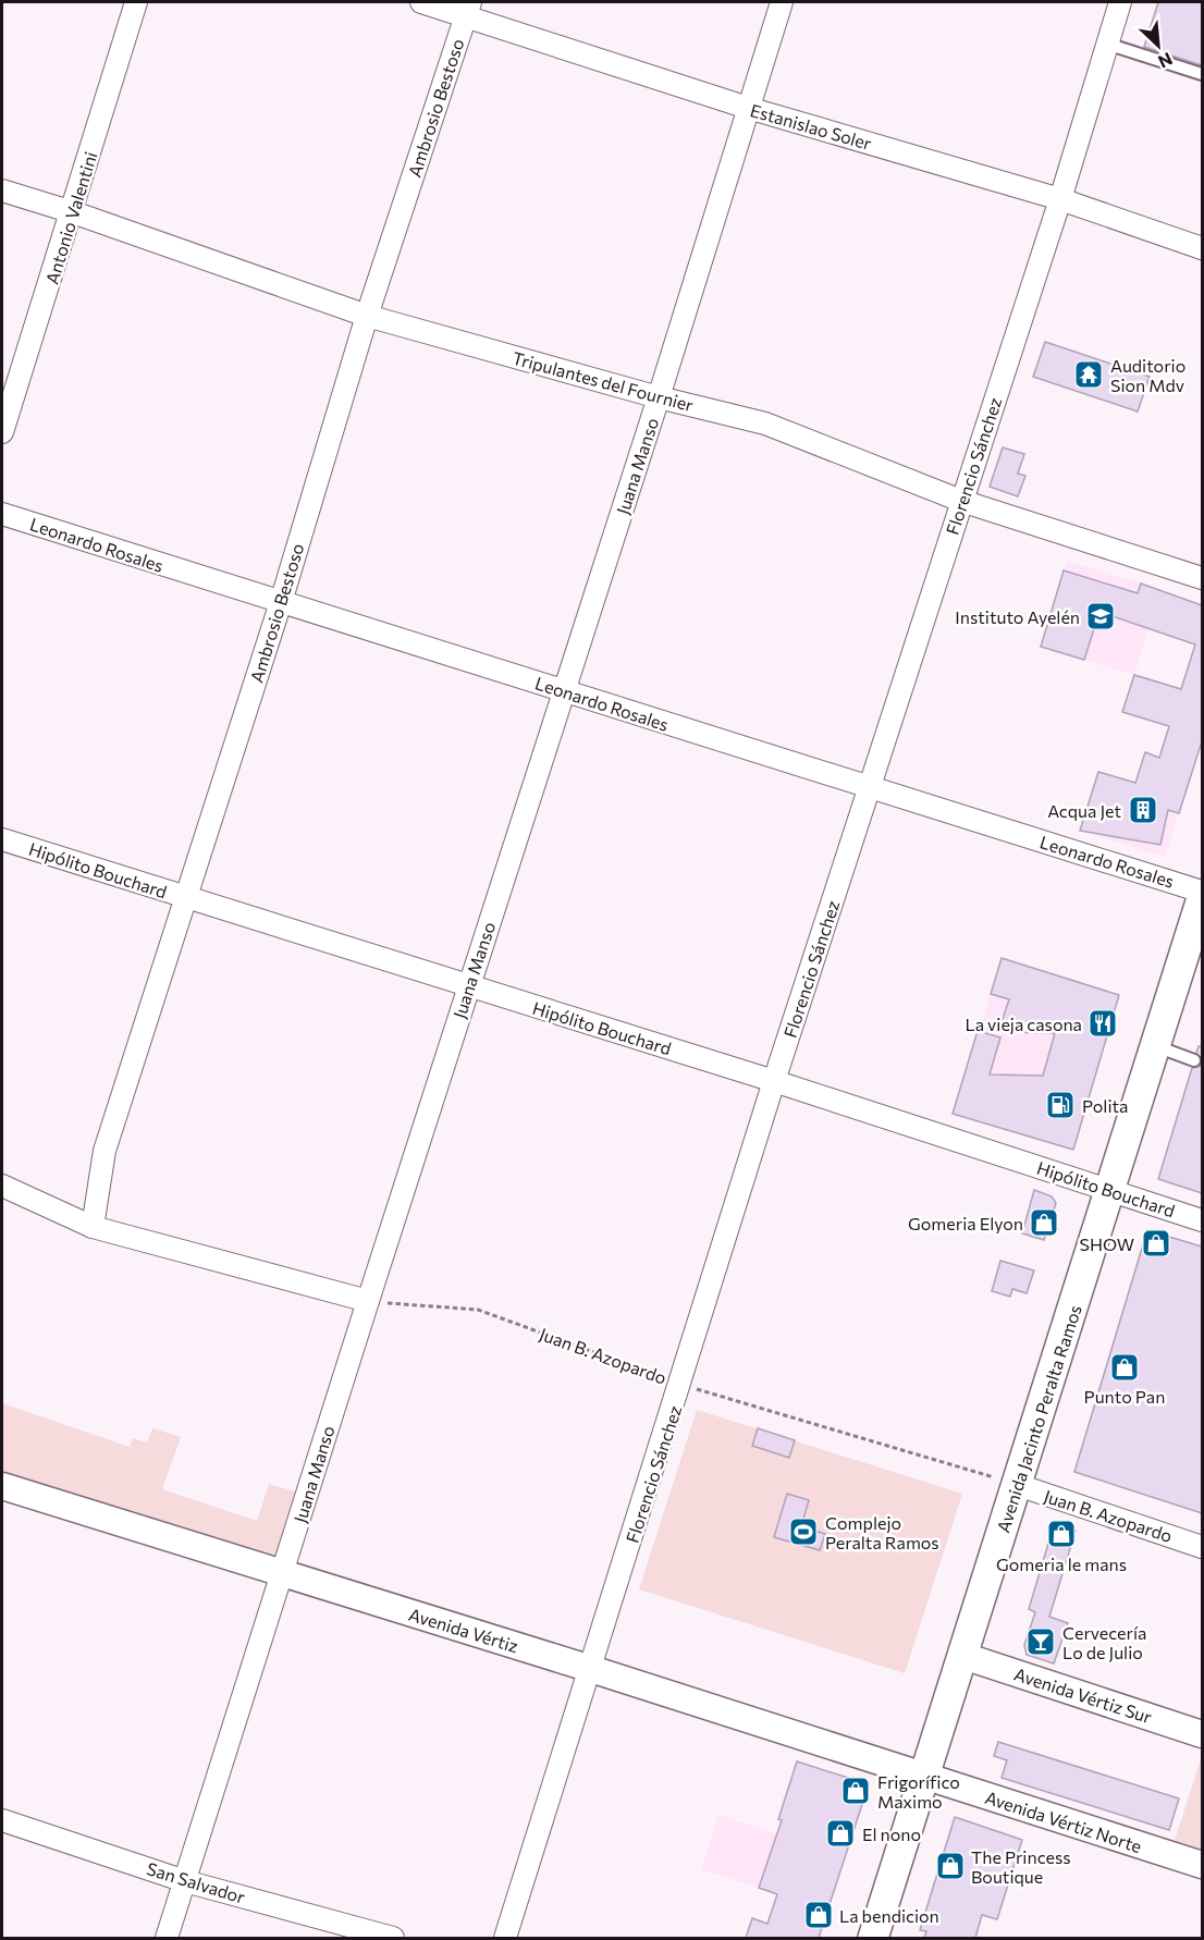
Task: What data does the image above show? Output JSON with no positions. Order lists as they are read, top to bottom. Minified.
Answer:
{"streets":{"main road":["Avenida Jacinto Peralta Ramos"],"street":["Ambrosio Bestoso","Estanislao Soler","Antonio Valentini","Tripulantes del Fournier","Juana Manso","Florencio Sánchez","Leonardo Rosales","Hipólito Bouchard","Juan B. Azopardo","Avenida Vértiz","Avenida Vértiz Sur","Avenida Vértiz Norte","San Salvador"]},"crossings":[["Ambrosio Bestoso","Estanislao Soler"],["Ambrosio Bestoso","Tripulantes del Fournier"],["Ambrosio Bestoso","Leonardo Rosales"],["Ambrosio Bestoso","Hipólito Bouchard"],["Estanislao Soler","Juana Manso"],["Estanislao Soler","Florencio Sánchez"],["Antonio Valentini","Tripulantes del Fournier"],["Tripulantes del Fournier","Juana Manso"],["Tripulantes del Fournier","Florencio Sánchez"],["Juana Manso","Leonardo Rosales"],["Juana Manso","Hipólito Bouchard"],["Juana Manso","Juan B. Azopardo"],["Juana Manso","Avenida Vértiz"],["Juana Manso","San Salvador"],["Florencio Sánchez","Leonardo Rosales"],["Florencio Sánchez","Hipólito Bouchard"],["Florencio Sánchez","Juan B. Azopardo"],["Florencio Sánchez","Avenida Vértiz"],["Hipólito Bouchard","Avenida Jacinto Peralta Ramos"],["Juan B. Azopardo","Avenida Jacinto Peralta Ramos"],["Avenida Jacinto Peralta Ramos","Avenida Vértiz"],["Avenida Jacinto Peralta Ramos","Avenida Vértiz Sur"],["Avenida Jacinto Peralta Ramos","Avenida Vértiz Norte"],["Avenida Vértiz","Avenida Vértiz Norte"]],"places":{"temple":["Auditorio Sion Mdv"],"school or university":["Instituto Ayelén"],"building":["Acqua Jet"],"restaurant":["La vieja casona"],"fuel station":["Polita"],"shop":["Gomeria Elyon","SHOW","Punto Pan","Gomeria le mans","Frigorífico Maximo","El nono","The Princess Boutique","La bendicion"],"sports":["Complejo Peralta Ramos"],"bar":["Cervecería Lo de Julio"]},"north":"bottom right"}
